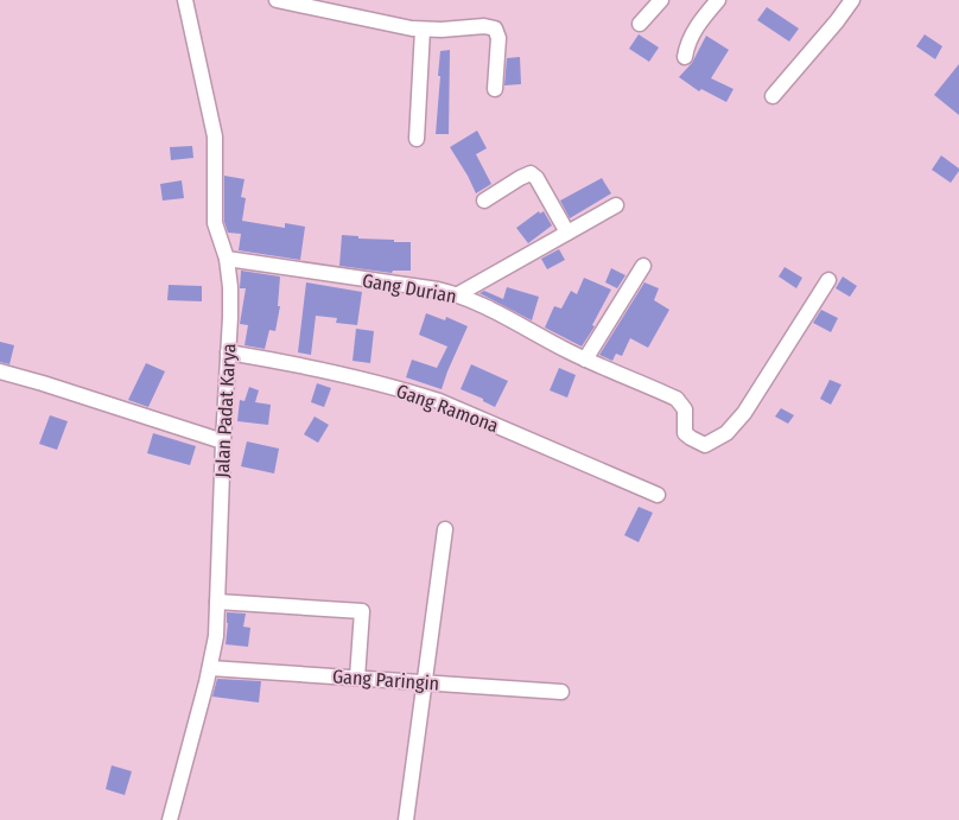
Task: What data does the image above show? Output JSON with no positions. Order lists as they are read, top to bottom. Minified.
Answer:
{"streets":{"street":["Gang Durian","Gang Ramona","Jalan Padat Karya","Gang Paringin"]},"crossings":[["Gang Durian","Jalan Padat Karya"],["Gang Ramona","Jalan Padat Karya"],["Jalan Padat Karya","Gang Paringin"]]}
